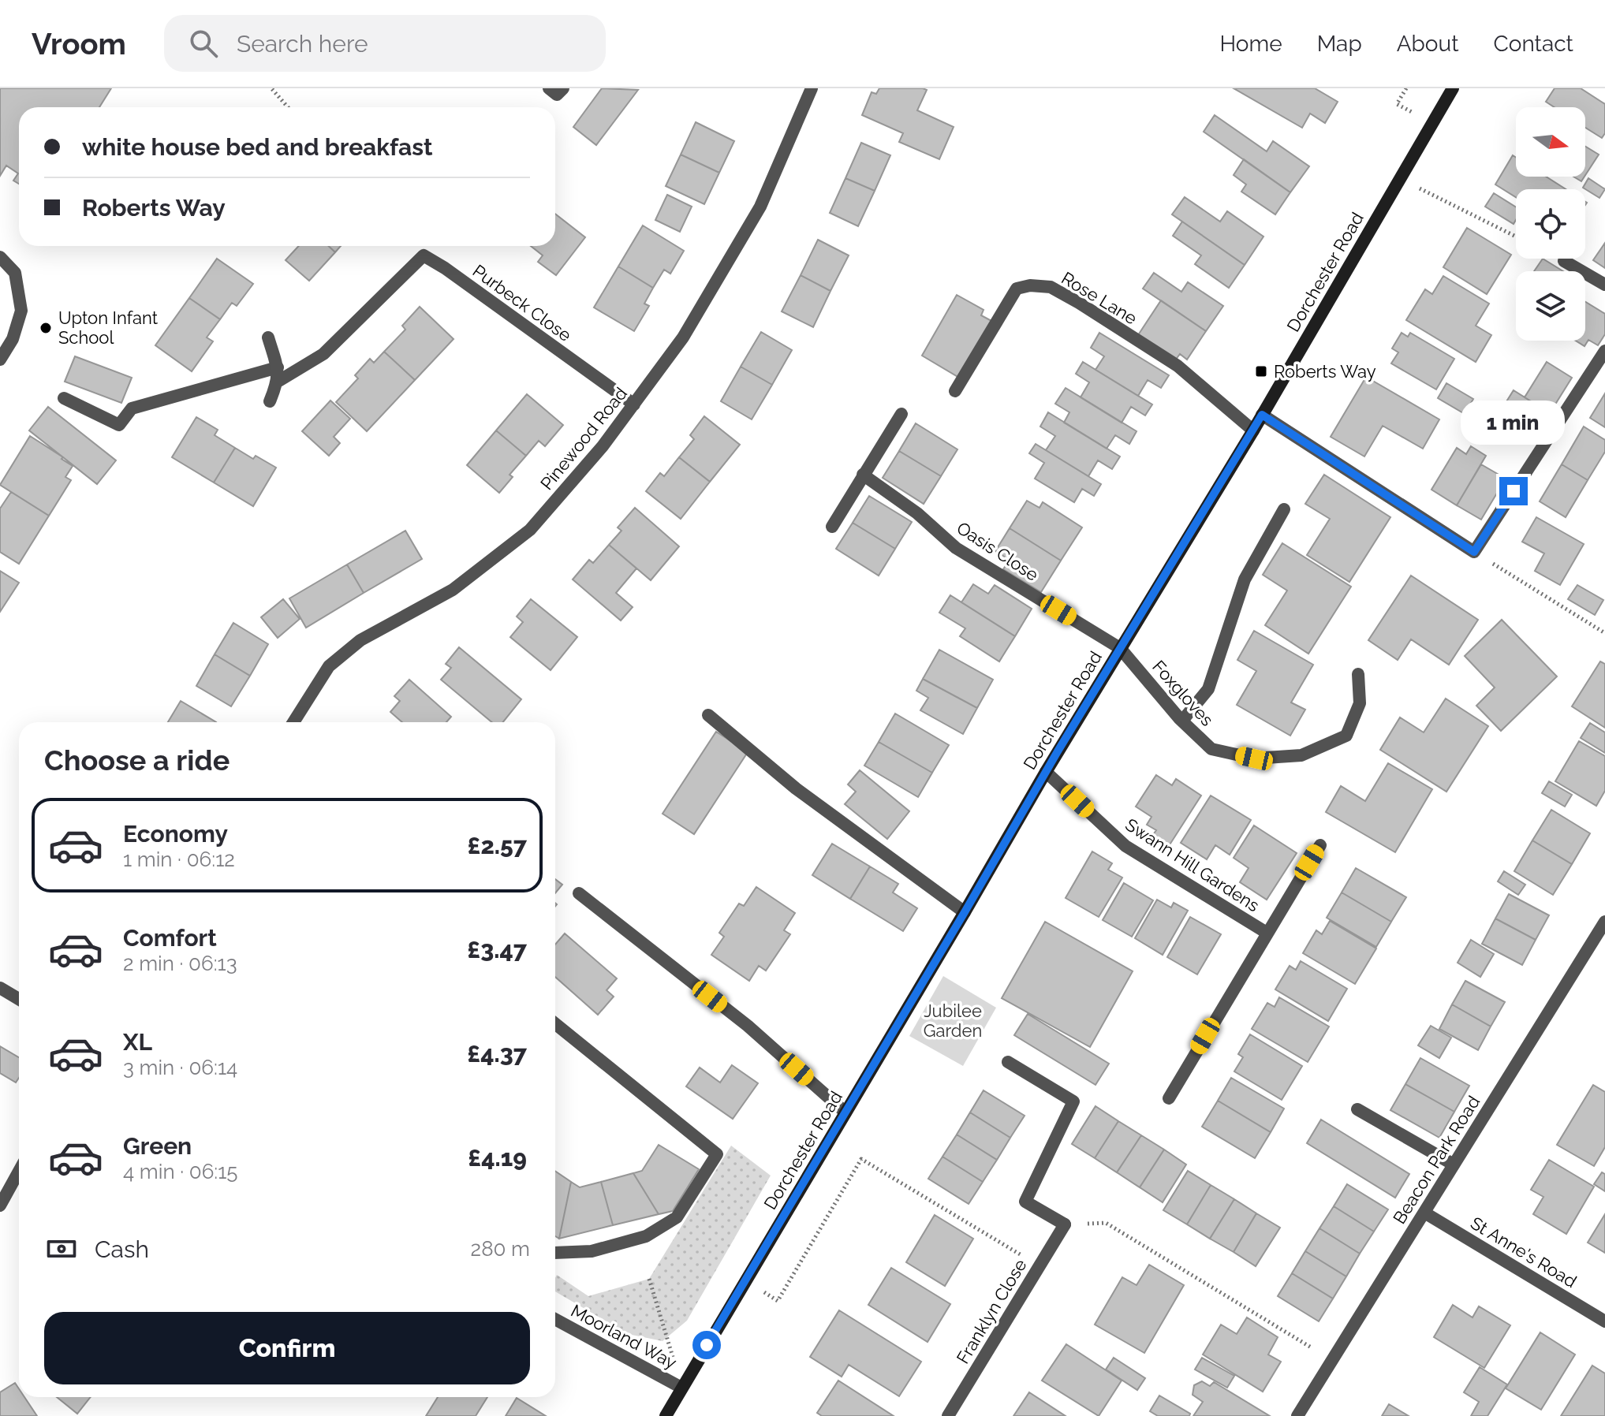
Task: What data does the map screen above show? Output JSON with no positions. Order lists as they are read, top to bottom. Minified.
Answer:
{"streets":{"main road":["Dorchester Road"],"street":["Rose Lane","Purbeck Close","Pinewood Road","Oasis Close","Foxgloves","Swann Hill Gardens","Beacon Park Road","St Anne's Road","Franklyn Close","Moorland Way"]},"crossings":[["Dorchester Road","Rose Lane"],["Dorchester Road","Oasis Close"],["Dorchester Road","Foxgloves"],["Dorchester Road","Swann Hill Gardens"],["Dorchester Road","Moorland Way"],["Purbeck Close","Pinewood Road"],["Oasis Close","Foxgloves"],["Beacon Park Road","St Anne's Road"]],"parks":["Jubilee Garden"],"places":{"other":["Upton Infant School"],"transit":["Roberts Way"]},"north":"right","page":{"header":"Vroom","search":"Search here","nav":["Home","Map","About","Contact"],"banner":["white house bed and breakfast","Roberts Way"],"bubble":"1 min","heading":"Choose a ride","list":[{"name":"Economy","note":"1 min · 06:12","value":"£2.57"},{"name":"Comfort","note":"2 min · 06:13","value":"£3.47"},{"name":"XL","note":"3 min · 06:14","value":"£4.37"},{"name":"Green","note":"4 min · 06:15","value":"£4.19"}],"pay":["Cash","280 m"],"buttons":"Confirm"}}
